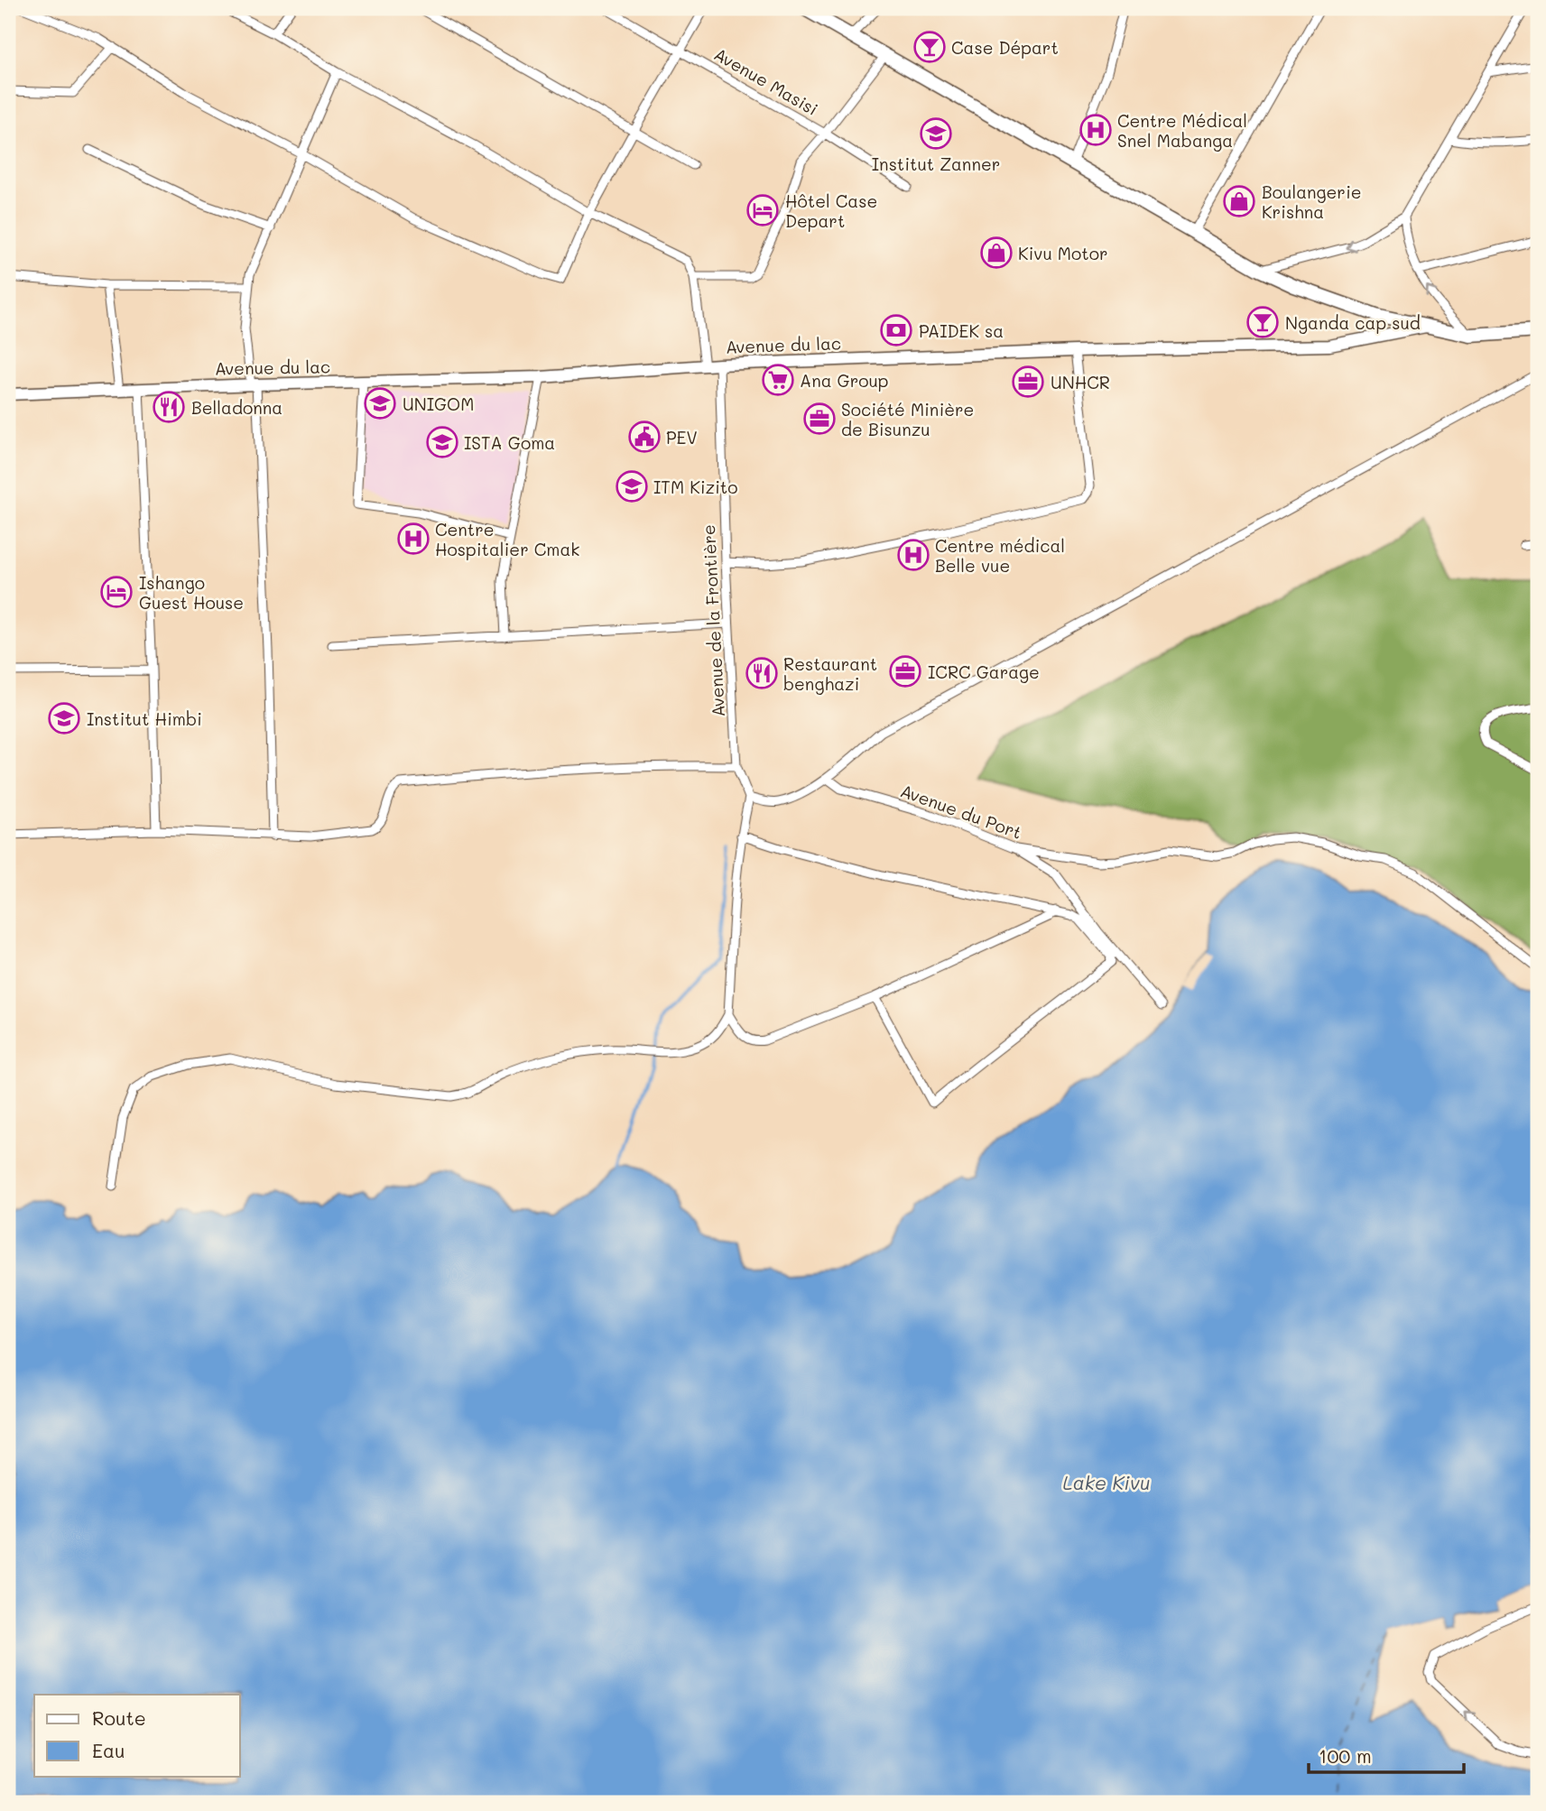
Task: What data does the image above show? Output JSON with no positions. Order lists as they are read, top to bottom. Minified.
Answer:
{"streets":{"main road":["Avenue du lac"],"street":["Avenue Masisi","Avenue de la Frontière","Avenue du Port"]},"crossings":[["Avenue du lac","Avenue de la Frontière"]],"water":["Lake Kivu"],"places":{"bar":["Case Départ","Nganda cap sud"],"hospital":["Centre Médical Snel Mabanga","Centre Hospitalier Cmak","Centre médical Belle vue"],"school or university":["Institut Zanner","UNIGOM","ISTA Goma","ITM Kizito","Institut Himbi"],"shop":["Boulangerie Krishna","Kivu Motor"],"hotel":["Hôtel Case Depart","Ishango Guest House"],"bank":["PAIDEK sa"],"supermarket":["Ana Group"],"office":["UNHCR","Société Minière de Bisunzu","ICRC Garage"],"restaurant":["Belladonna","Restaurant benghazi"],"public building":["PEV"]},"legend":["Route","Eau"],"scale_bar":"100 m"}
